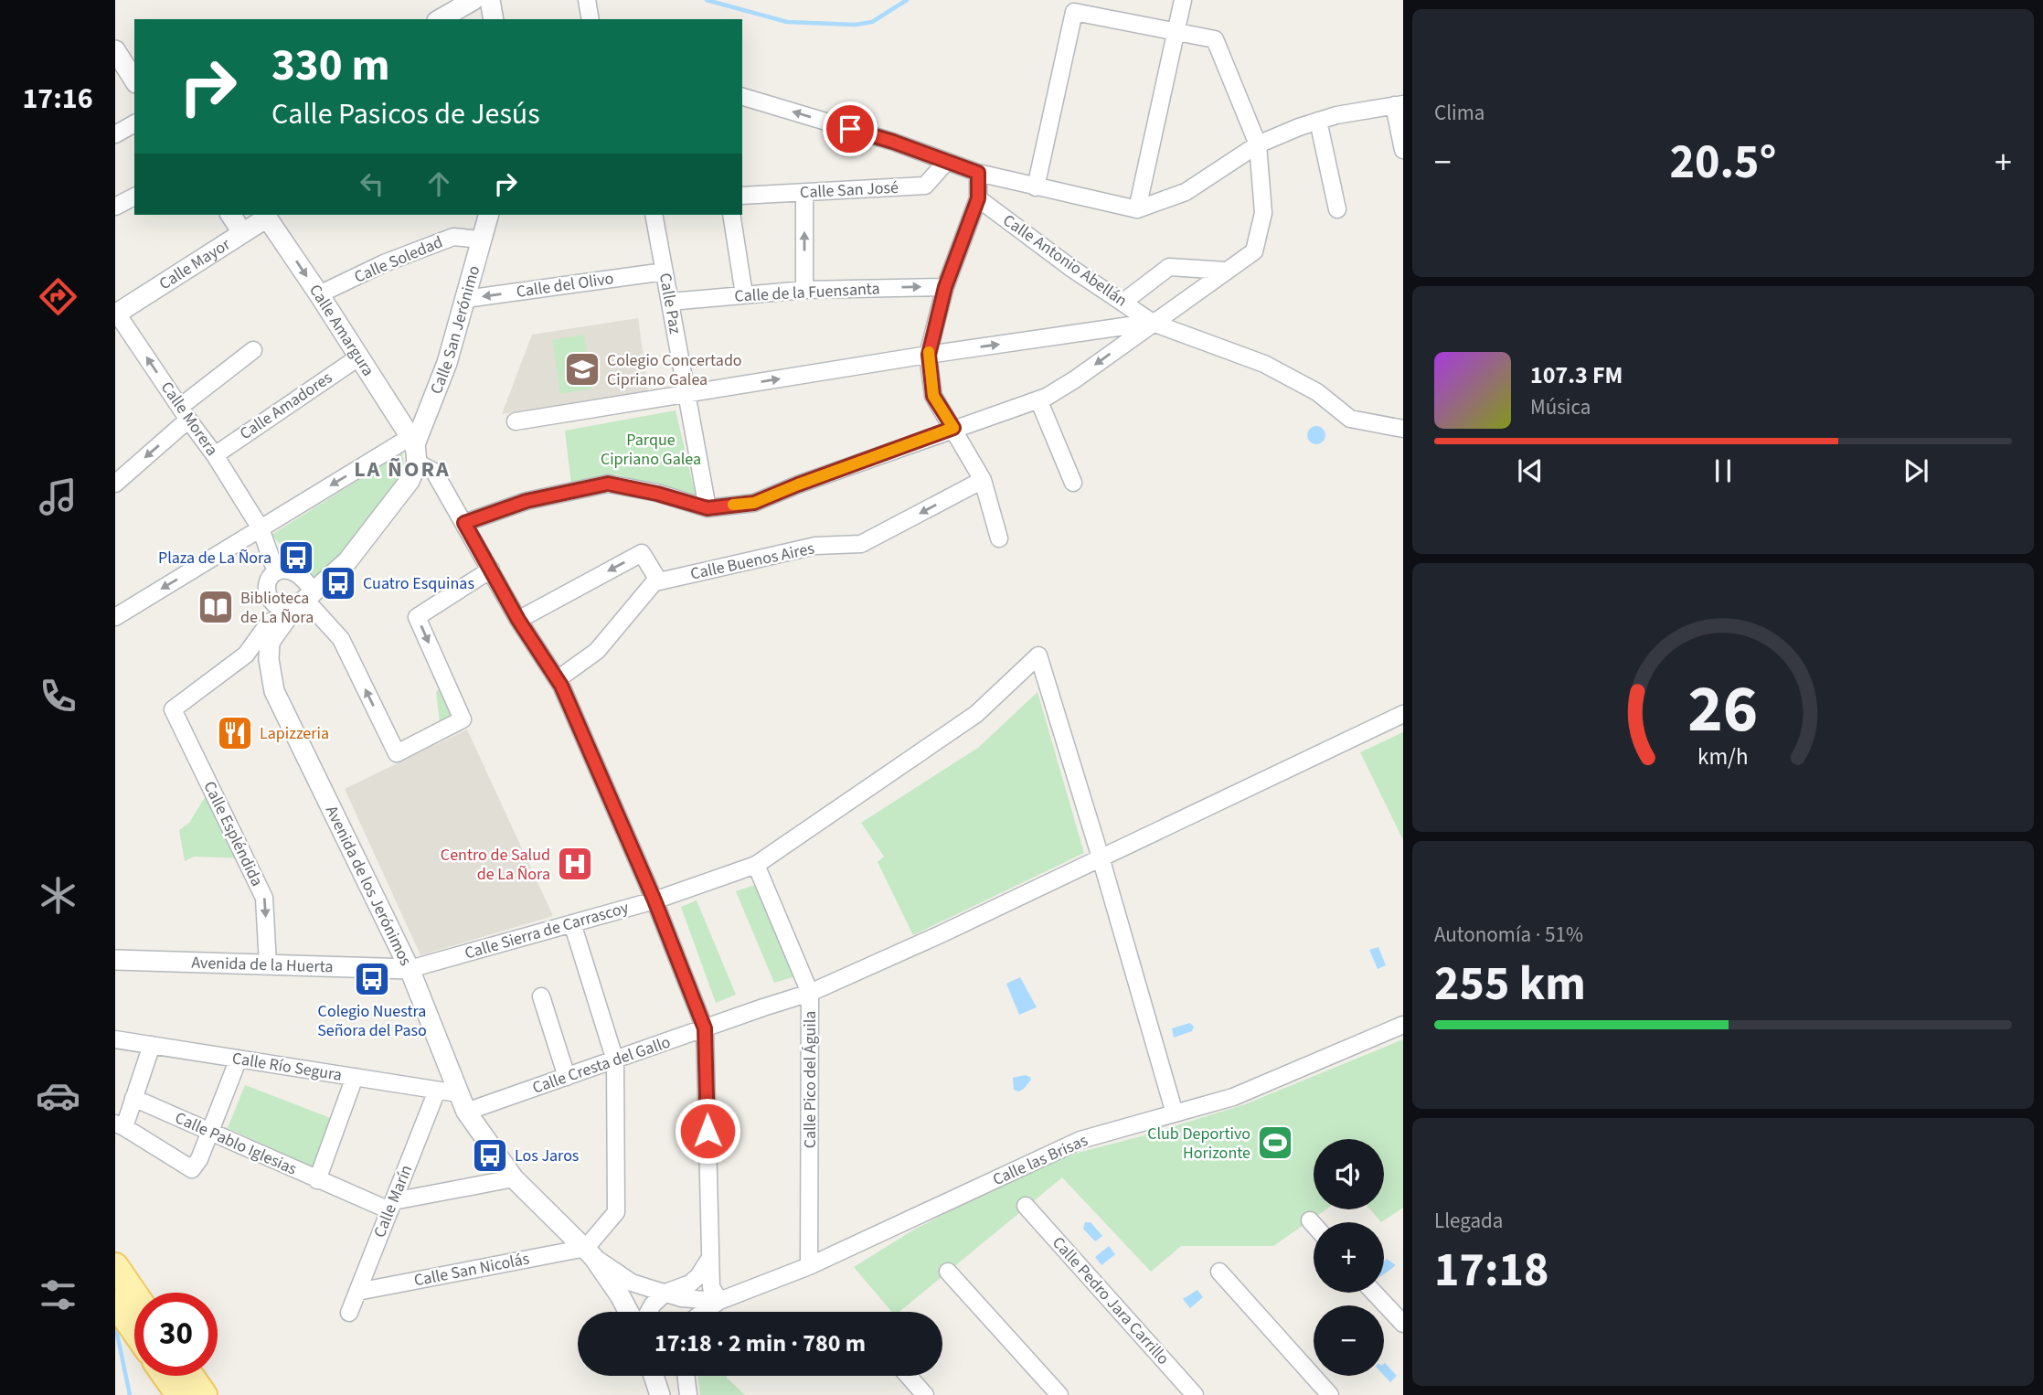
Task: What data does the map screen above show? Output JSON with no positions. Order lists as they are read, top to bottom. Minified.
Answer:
{"streets":{"street":["Calle San José","Calle Soledad","Calle Antonio Abellán","Calle Mayor","Calle del Olivo","Calle de la Fuensanta","Calle Paz","Calle San Jerónimo","Calle Amargura","Calle Amadores","Calle Morera","Calle Buenos Aires","Calle Espléndida","Avenida de los Jerónimos","Calle Sierra de Carrascoy","Avenida de la Huerta","Calle Cresta del Gallo","Calle Río Segura","Calle Pico del Águila","Calle Pablo Iglesias","Calle las Brisas","Calle Marín","Calle San Nicolás","Calle Pedro Jara Carrillo"]},"crossings":[["Calle Soledad","Calle San Jerónimo"],["Calle Soledad","Calle Amargura"],["Calle Mayor","Calle Amargura"],["Calle Mayor","Calle Morera"],["Calle del Olivo","Calle Paz"],["Calle del Olivo","Calle San Jerónimo"],["Calle de la Fuensanta","Calle Paz"],["Calle San Jerónimo","Calle Amargura"],["Calle San Jerónimo","Avenida de los Jerónimos"],["Calle Amargura","Calle Amadores"],["Calle Amargura","Avenida de los Jerónimos"],["Calle Amadores","Calle Morera"],["Calle Morera","Avenida de los Jerónimos"],["Calle Espléndida","Avenida de la Huerta"],["Avenida de los Jerónimos","Calle Sierra de Carrascoy"],["Avenida de los Jerónimos","Avenida de la Huerta"],["Avenida de los Jerónimos","Calle Cresta del Gallo"],["Avenida de los Jerónimos","Calle Río Segura"],["Avenida de los Jerónimos","Calle San Nicolás"],["Calle Sierra de Carrascoy","Avenida de la Huerta"],["Calle Sierra de Carrascoy","Calle Cresta del Gallo"],["Calle Sierra de Carrascoy","Calle Pico del Águila"],["Calle Cresta del Gallo","Calle Pico del Águila"],["Calle Río Segura","Calle Marín"],["Calle Pico del Águila","Calle las Brisas"],["Calle Pablo Iglesias","Calle Marín"],["Calle Marín","Calle San Nicolás"]],"one_way":["Calle Morera","Calle Espléndida"],"districts":["LA ÑORA"],"parks":["Parque Cipriano Galea"],"places":{"school or university":["Colegio Concertado Cipriano Galea"],"bus stop":["Plaza de La Ñora","Cuatro Esquinas","Colegio Nuestra Señora del Paso","Los Jaros"],"library":["Biblioteca de La Ñora"],"restaurant":["Lapizzeria"],"hospital":["Centro de Salud de La Ñora"],"sports":["Club Deportivo Horizonte"]},"page":{"tabs":"17:16","tile":["Clima",["Autonomía · 51%","255 km"],["Llegada","17:18"]],"turn":["330 m","Calle Pasicos de Jesús"],"heat":["−","20.5°","+"],"song":["107.3 FM","Música"],"map_buttons":["+","−"],"limit":"30","trip":"17:18 · 2 min · 780 m","gauge":["26","km/h"]}}
